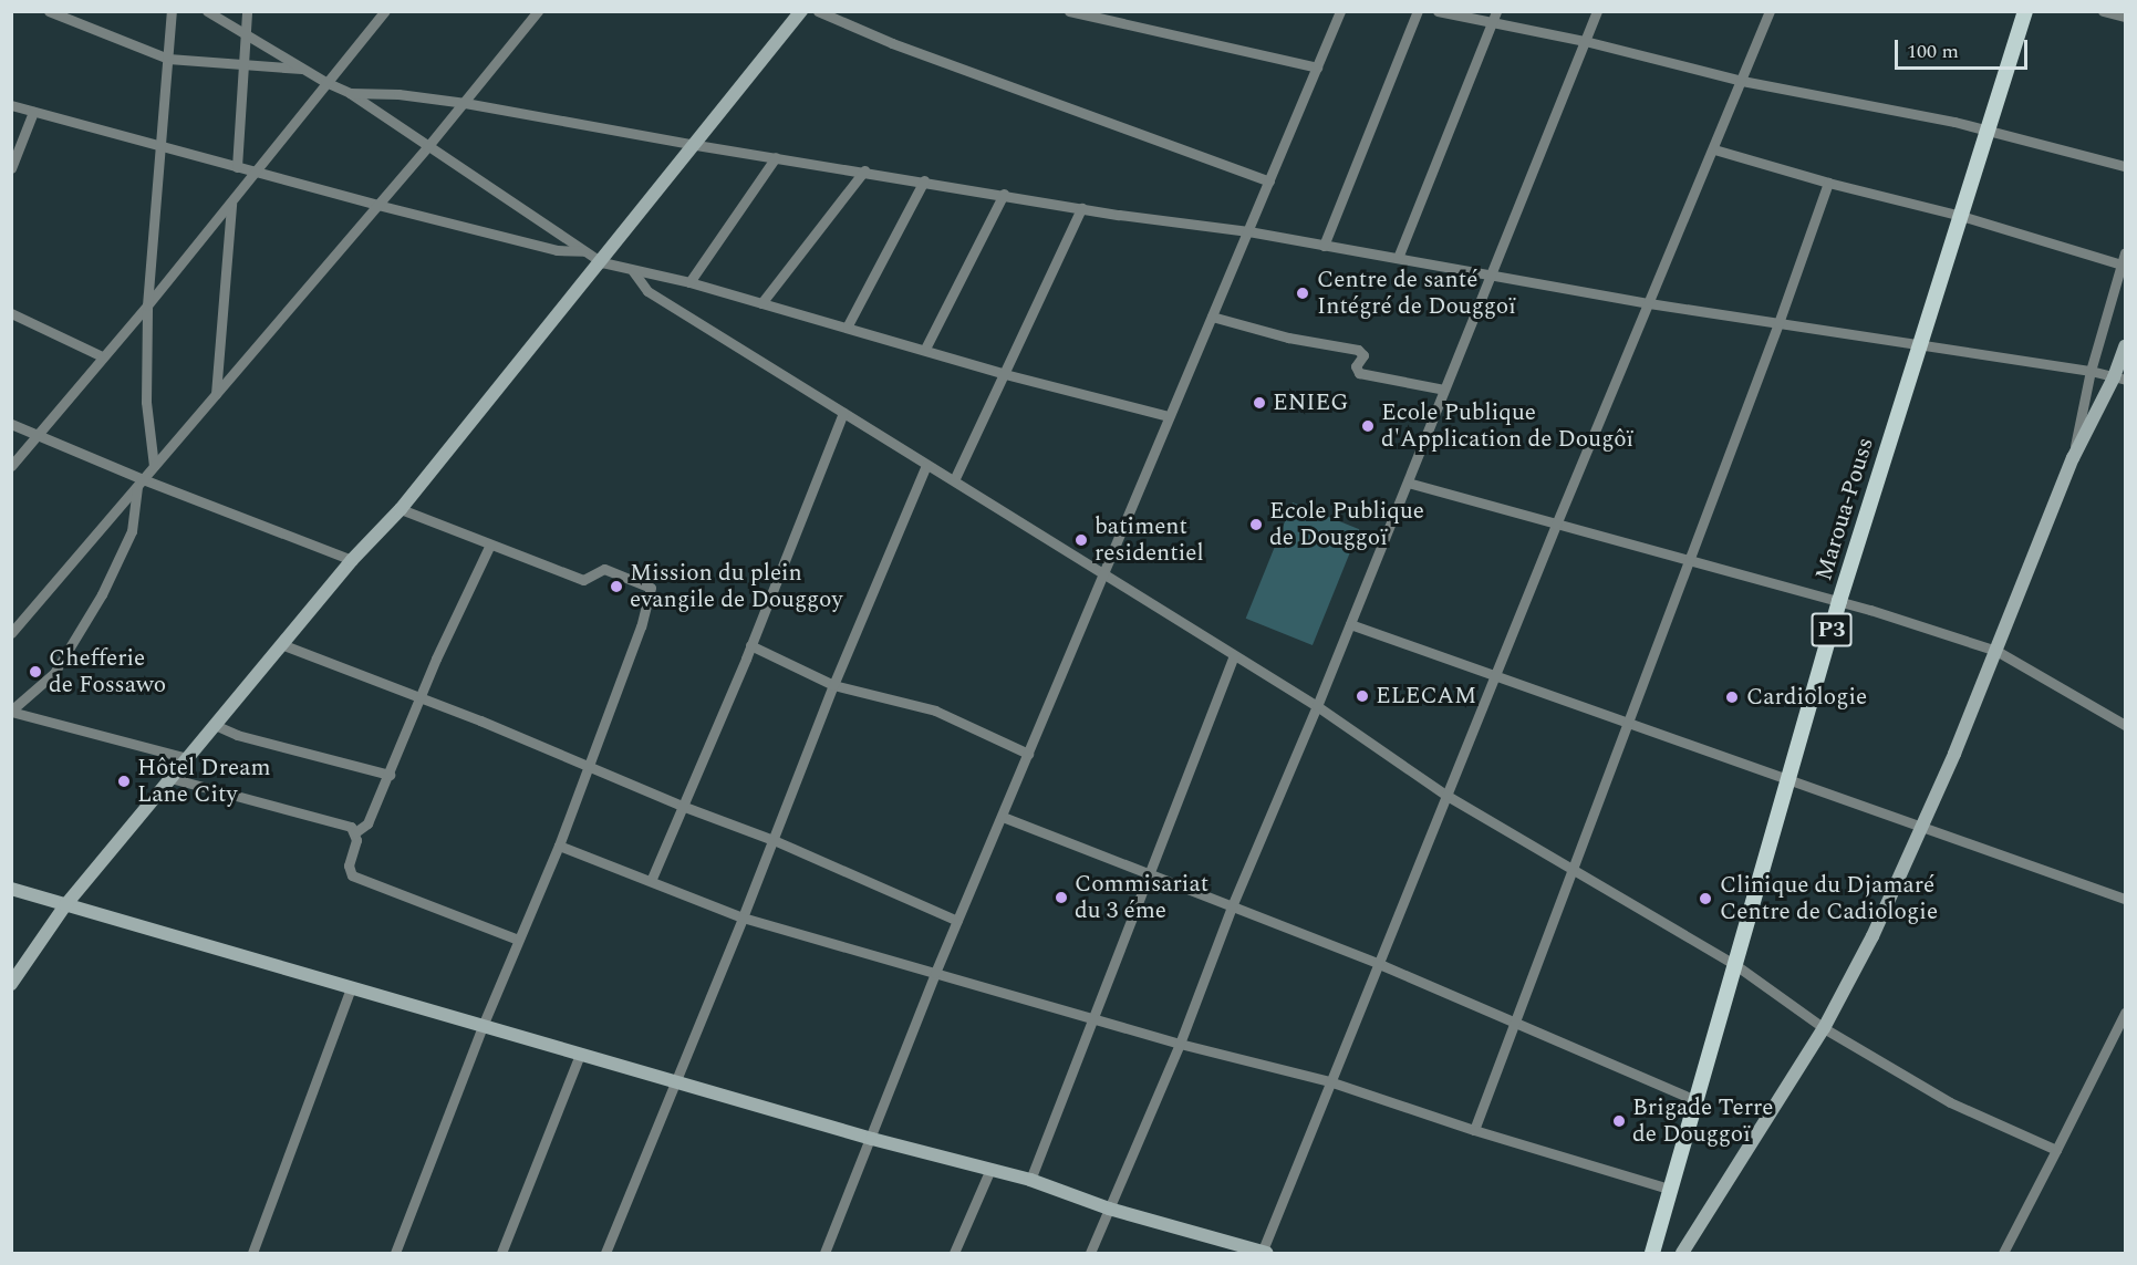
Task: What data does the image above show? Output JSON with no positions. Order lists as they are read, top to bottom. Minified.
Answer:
{"streets":{"main road":["Maroua-Pouss","P3"]},"places":["Centre de santé Intégré de Douggoï","ENIEG","Ecole Publique d'Application de Dougôï","Ecole Publique de Douggoï","batiment residentiel","Mission du plein evangile de Douggoy","Chefferie de Fossawo","ELECAM","Cardiologie","Hôtel Dream Lane City","Commisariat du 3 éme","Clinique du Djamaré Centre de Cadiologie","Brigade Terre de Douggoï"],"scale_bar":"100 m"}
